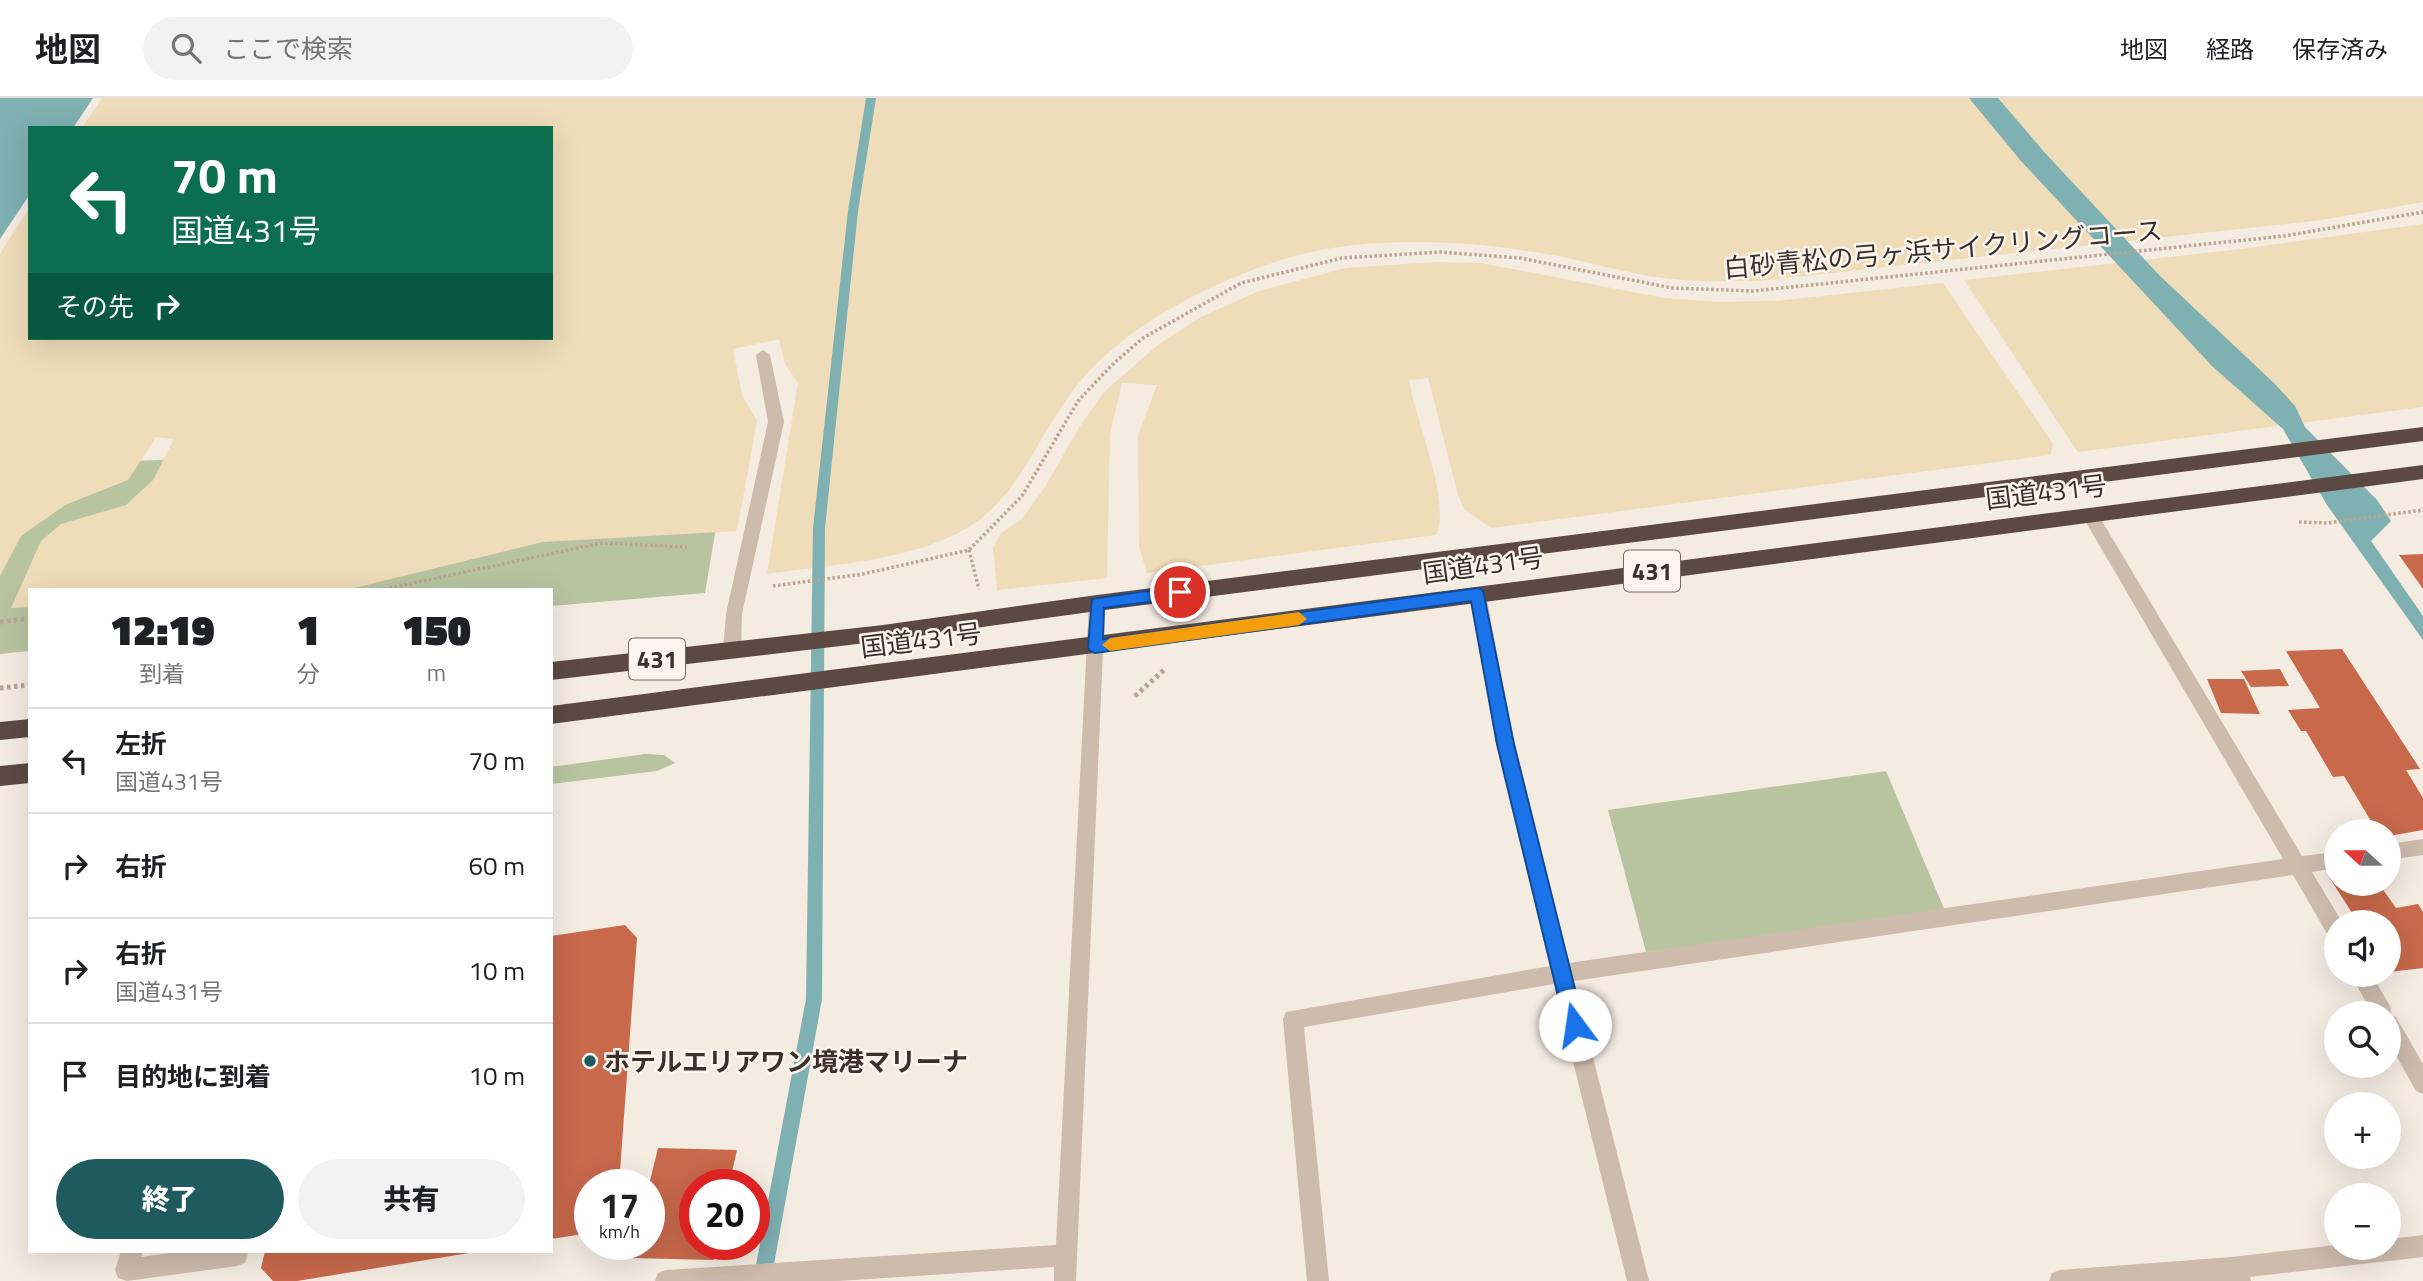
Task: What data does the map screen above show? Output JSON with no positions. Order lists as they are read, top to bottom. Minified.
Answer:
{"streets":{"highway":["国道431号","431"],"path":["白砂青松の弓ヶ浜サイクリングコース"]},"places":["ホテルエリアワン境港マリーナ"],"north":"left","page":{"header":"地図","search":"ここで検索","nav":["地図","経路","保存済み"],"turn":["70 m","国道431号"],"then":"その先","eta":["12:19","到着","1","分","150","m"],"list":[{"name":"左折","note":"国道431号","value":"70 m"},{"name":"右折","value":"60 m"},{"name":"右折","note":"国道431号","value":"10 m"},{"name":"目的地に到着","value":"10 m"}],"map_buttons":["+","−"],"buttons":["終了","共有"],"speed":"17 km/h","limit":"20"}}
